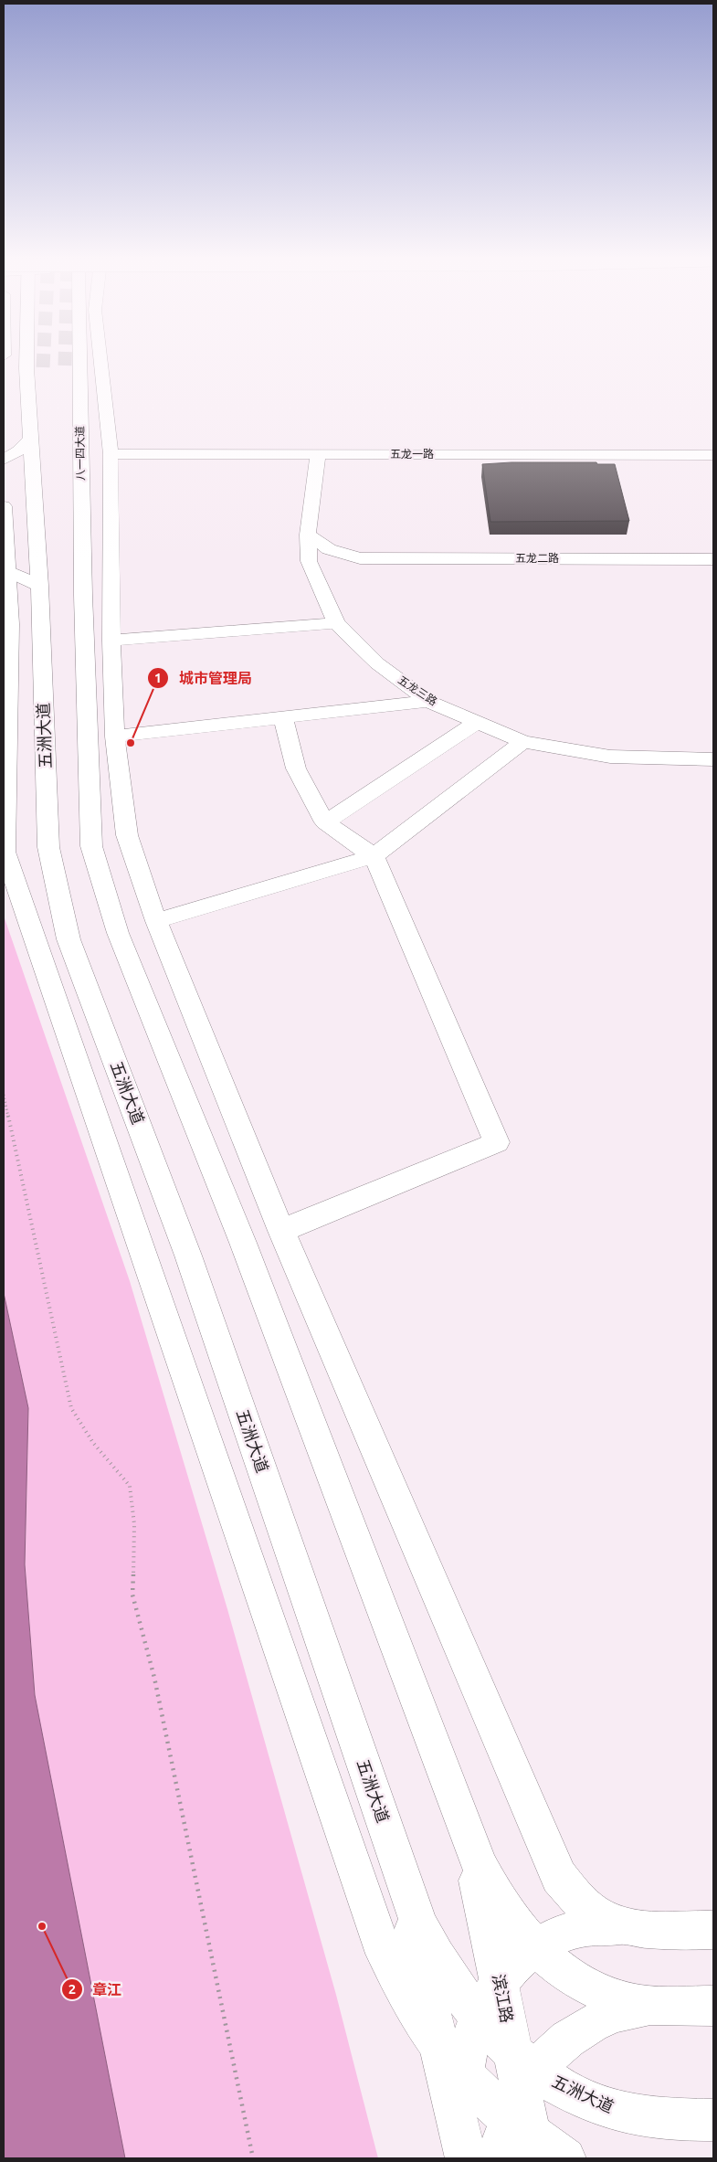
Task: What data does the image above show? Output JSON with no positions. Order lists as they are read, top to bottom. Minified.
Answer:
{"streets":{"main road":["八一四大道","五龙一路","五龙二路","五龙三路","五洲大道","滨江路"]},"crossings":[["五龙一路","五龙三路"],["五洲大道","滨江路"]],"places":["城市管理局","章江"]}
